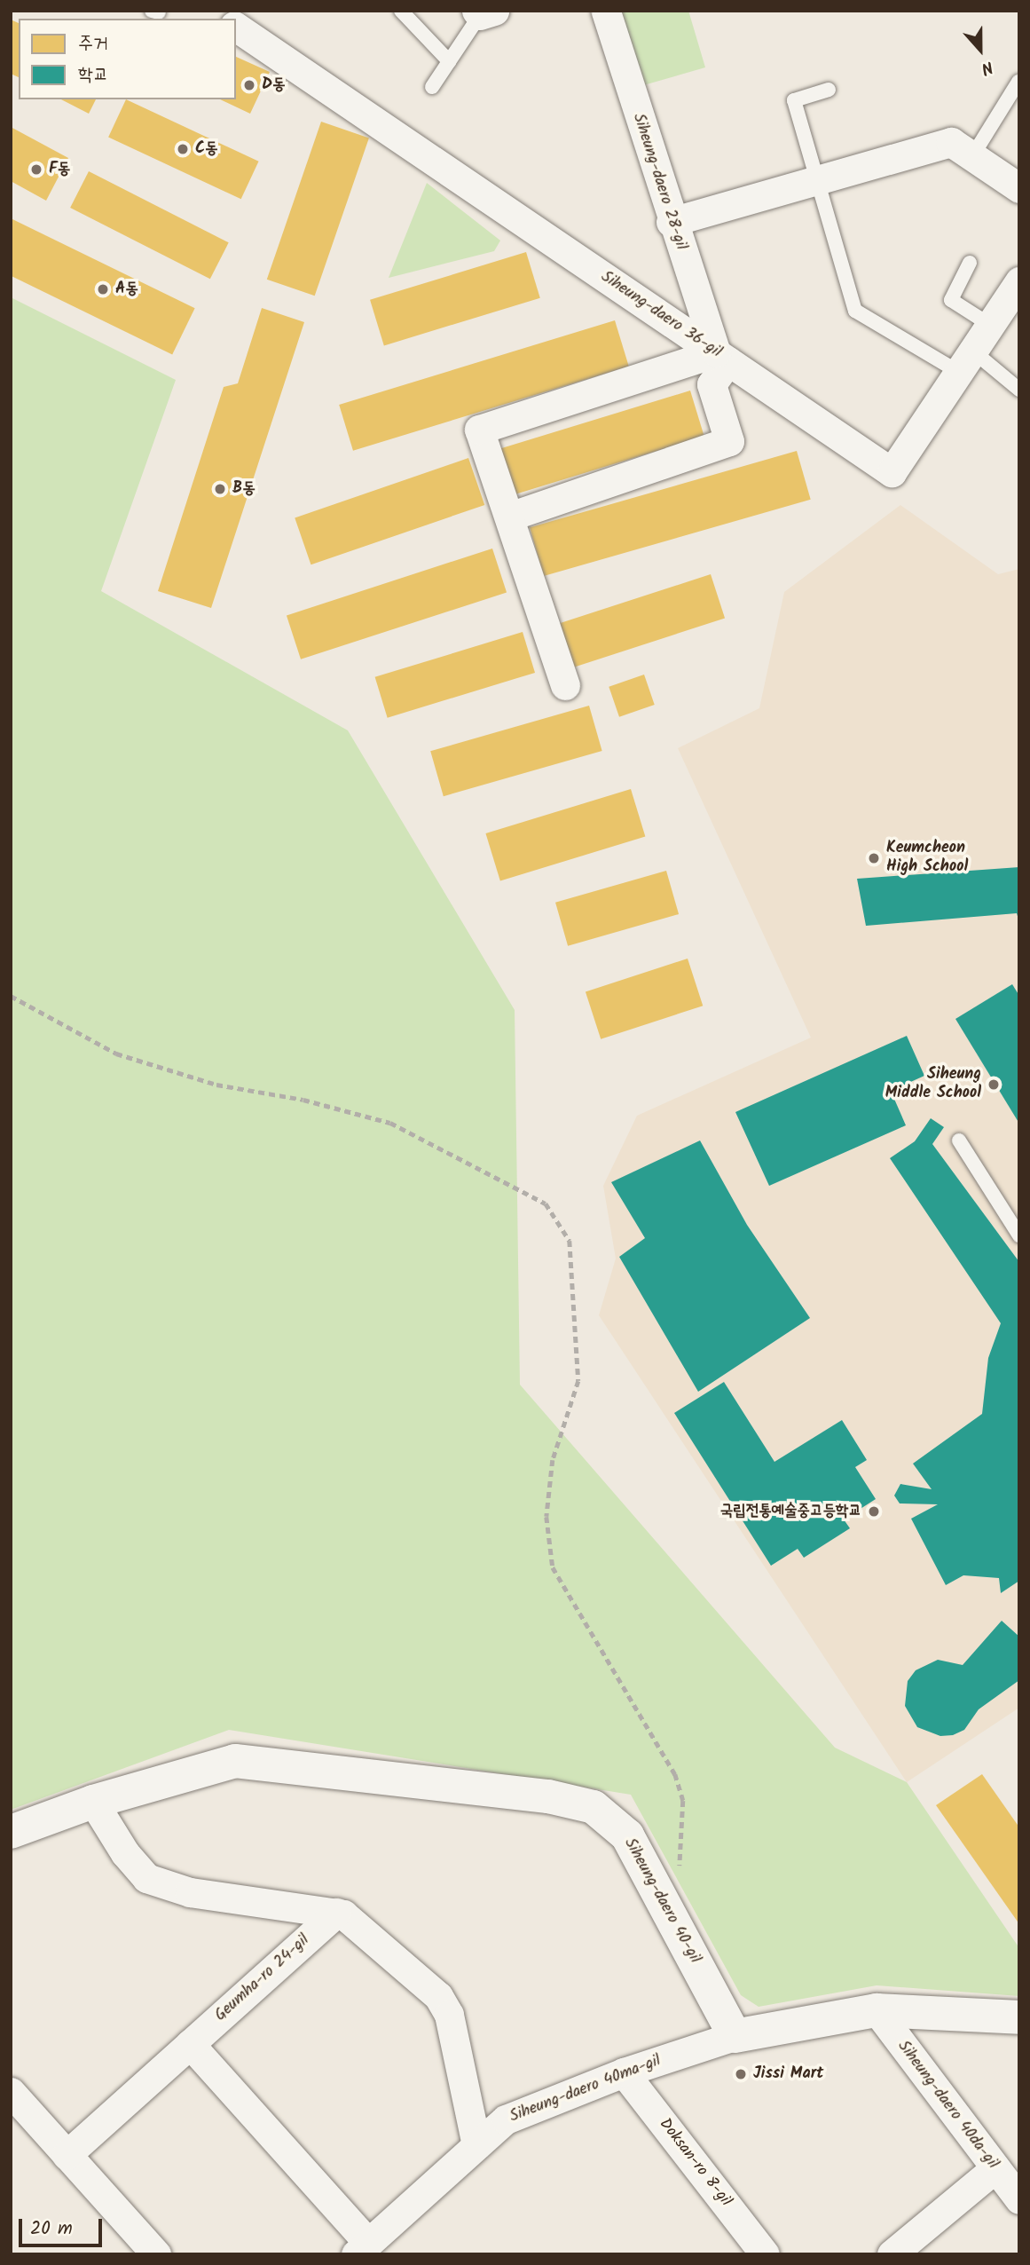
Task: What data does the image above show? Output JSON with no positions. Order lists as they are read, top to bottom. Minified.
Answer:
{"streets":{"street":["Siheung-daero 28-gil","Siheung-daero 36-gil","Siheung-daero 40-gil","Geumha-ro 24-gil","Siheung-daero 40ma-gil","Siheung-daero 40da-gil","Doksan-ro 8-gil"]},"crossings":[["Siheung-daero 28-gil","Siheung-daero 36-gil"],["Siheung-daero 40-gil","Siheung-daero 40ma-gil"],["Geumha-ro 24-gil","Siheung-daero 40ma-gil"],["Siheung-daero 40ma-gil","Doksan-ro 8-gil"]],"places":["D동","C동","F동","A동","B동","Keumcheon High School","Siheung Middle School","국립전통예술중고등학교","Jissi Mart"],"legend":["주거","학교"],"scale_bar":"20 m","north":"bottom"}
